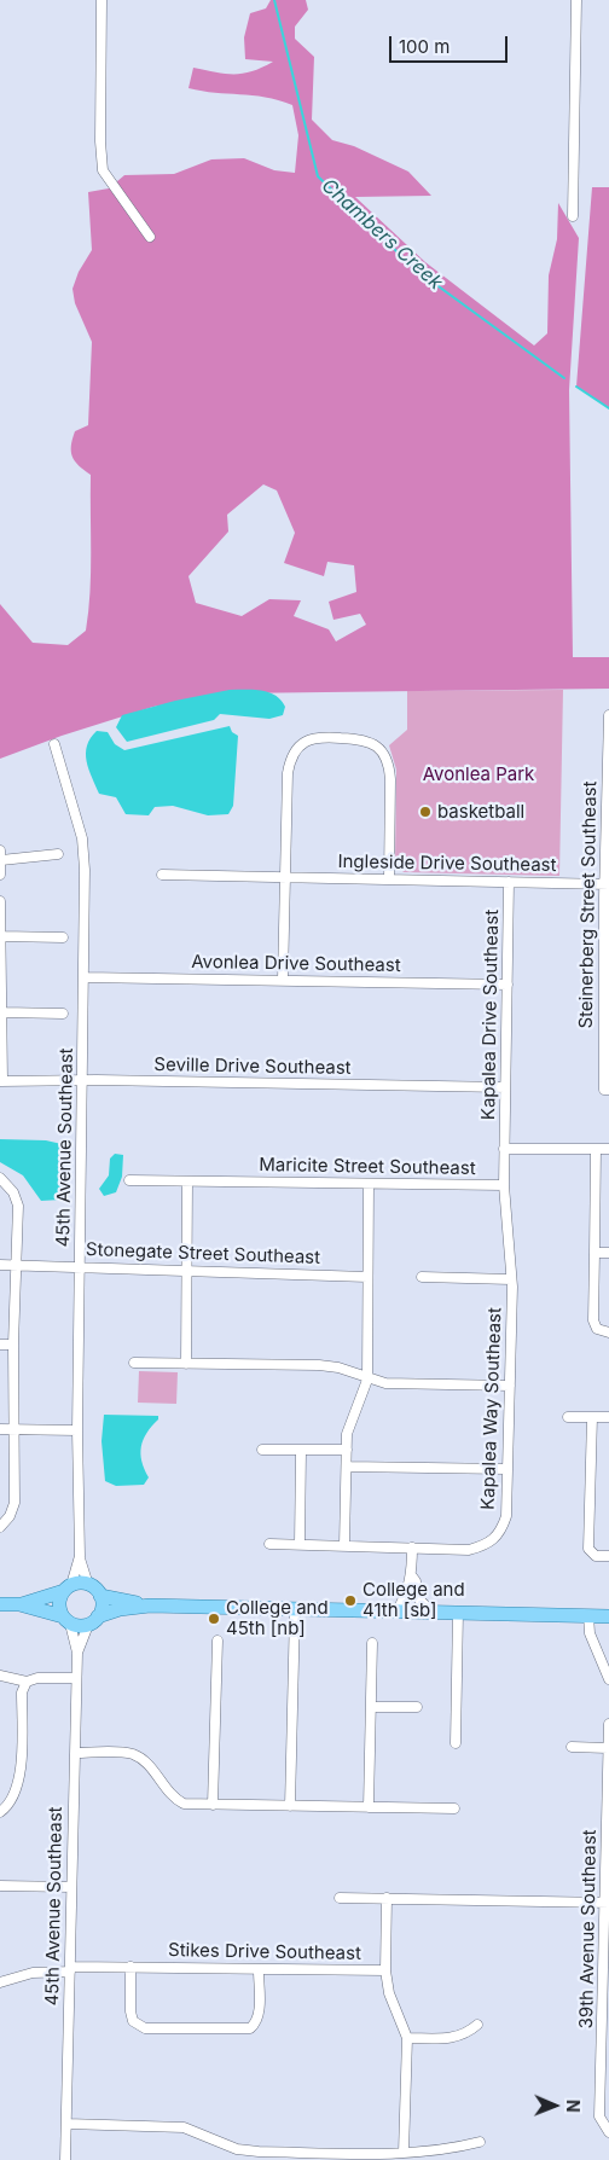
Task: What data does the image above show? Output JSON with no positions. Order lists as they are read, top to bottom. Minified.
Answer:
{"streets":{"street":["Ingleside Drive Southeast","Steinerberg Street Southeast","Avonlea Drive Southeast","Kapalea Drive Southeast","Seville Drive Southeast","45th Avenue Southeast","Maricite Street Southeast","Stonegate Street Southeast","Kapalea Way Southeast","39th Avenue Southeast","Stikes Drive Southeast"]},"crossings":[["Ingleside Drive Southeast","Steinerberg Street Southeast"],["Ingleside Drive Southeast","Kapalea Drive Southeast"],["Avonlea Drive Southeast","Kapalea Drive Southeast"],["Avonlea Drive Southeast","45th Avenue Southeast"],["Kapalea Drive Southeast","Seville Drive Southeast"],["Kapalea Drive Southeast","Maricite Street Southeast"],["Seville Drive Southeast","45th Avenue Southeast"],["45th Avenue Southeast","Stonegate Street Southeast"],["45th Avenue Southeast","Stikes Drive Southeast"]],"water":["Chambers Creek"],"parks":["Avonlea Park"],"places":["basketball","College and 41th [sb]","College and 45th [nb]"],"scale_bar":"100 m","north":"right"}
